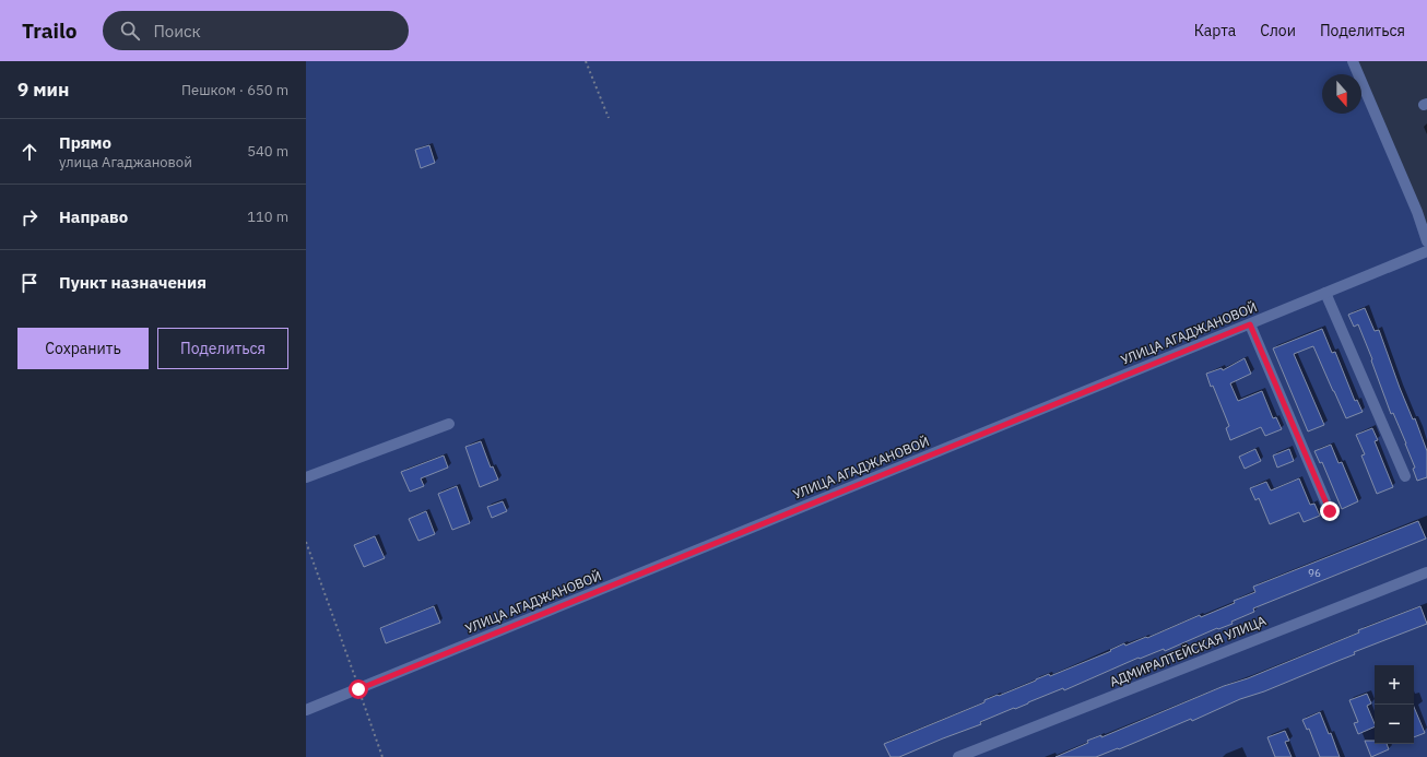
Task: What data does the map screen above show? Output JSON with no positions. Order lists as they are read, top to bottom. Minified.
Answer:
{"streets":{"street":["УЛИЦА АГАДЖАНОВОЙ","АДМИРАЛТЕЙСКАЯ УЛИЦА"]},"house_numbers":["96"],"north":"bottom","page":{"header":"Trailo","search":"Поиск","nav":["Карта","Слои","Поделиться"],"heading":["9 мин","Пешком · 650 m"],"list":[["Прямо","улица Агаджановой","540 m"],["Направо","110 m"],"Пункт назначения"],"buttons":["Сохранить","Поделиться"],"map_buttons":["+","−"]}}
